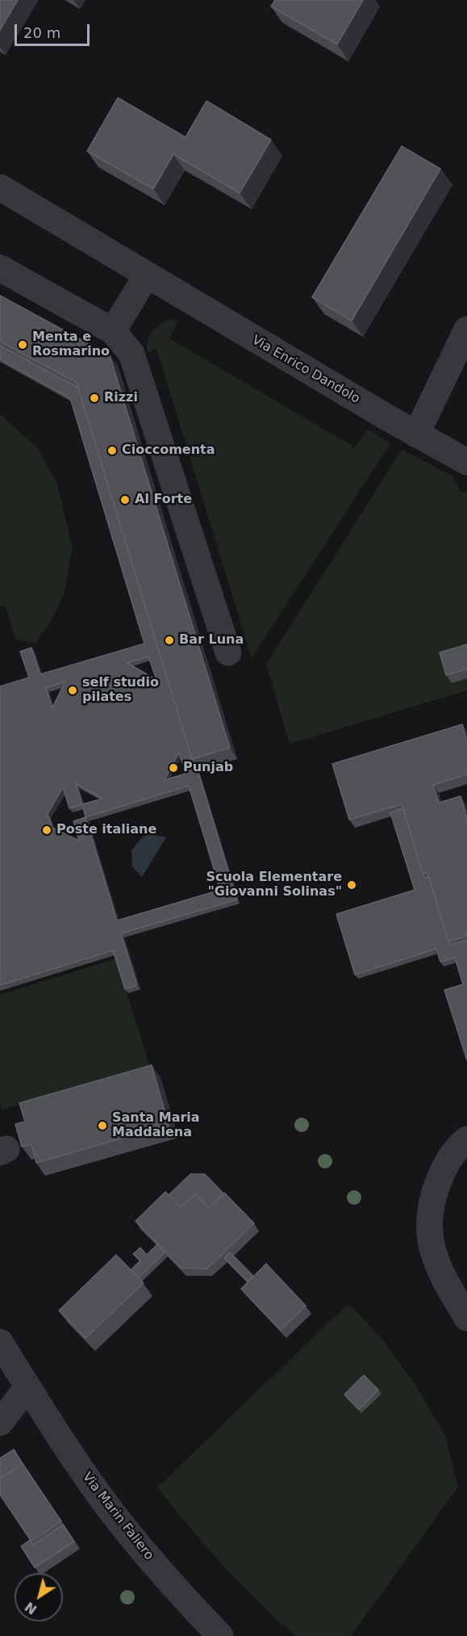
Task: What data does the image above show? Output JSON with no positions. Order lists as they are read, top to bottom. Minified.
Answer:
{"streets":{"street":["Via Enrico Dandolo","Via Marin Faliero"]},"places":["Menta e Rosmarino","Rizzi","Cioccomenta","Al Forte","Bar Luna","self studio pilates","Punjab","Poste italiane","Scuola Elementare \"Giovanni Solinas\"","Santa Maria Maddalena"],"scale_bar":"20 m","north":"bottom left"}
